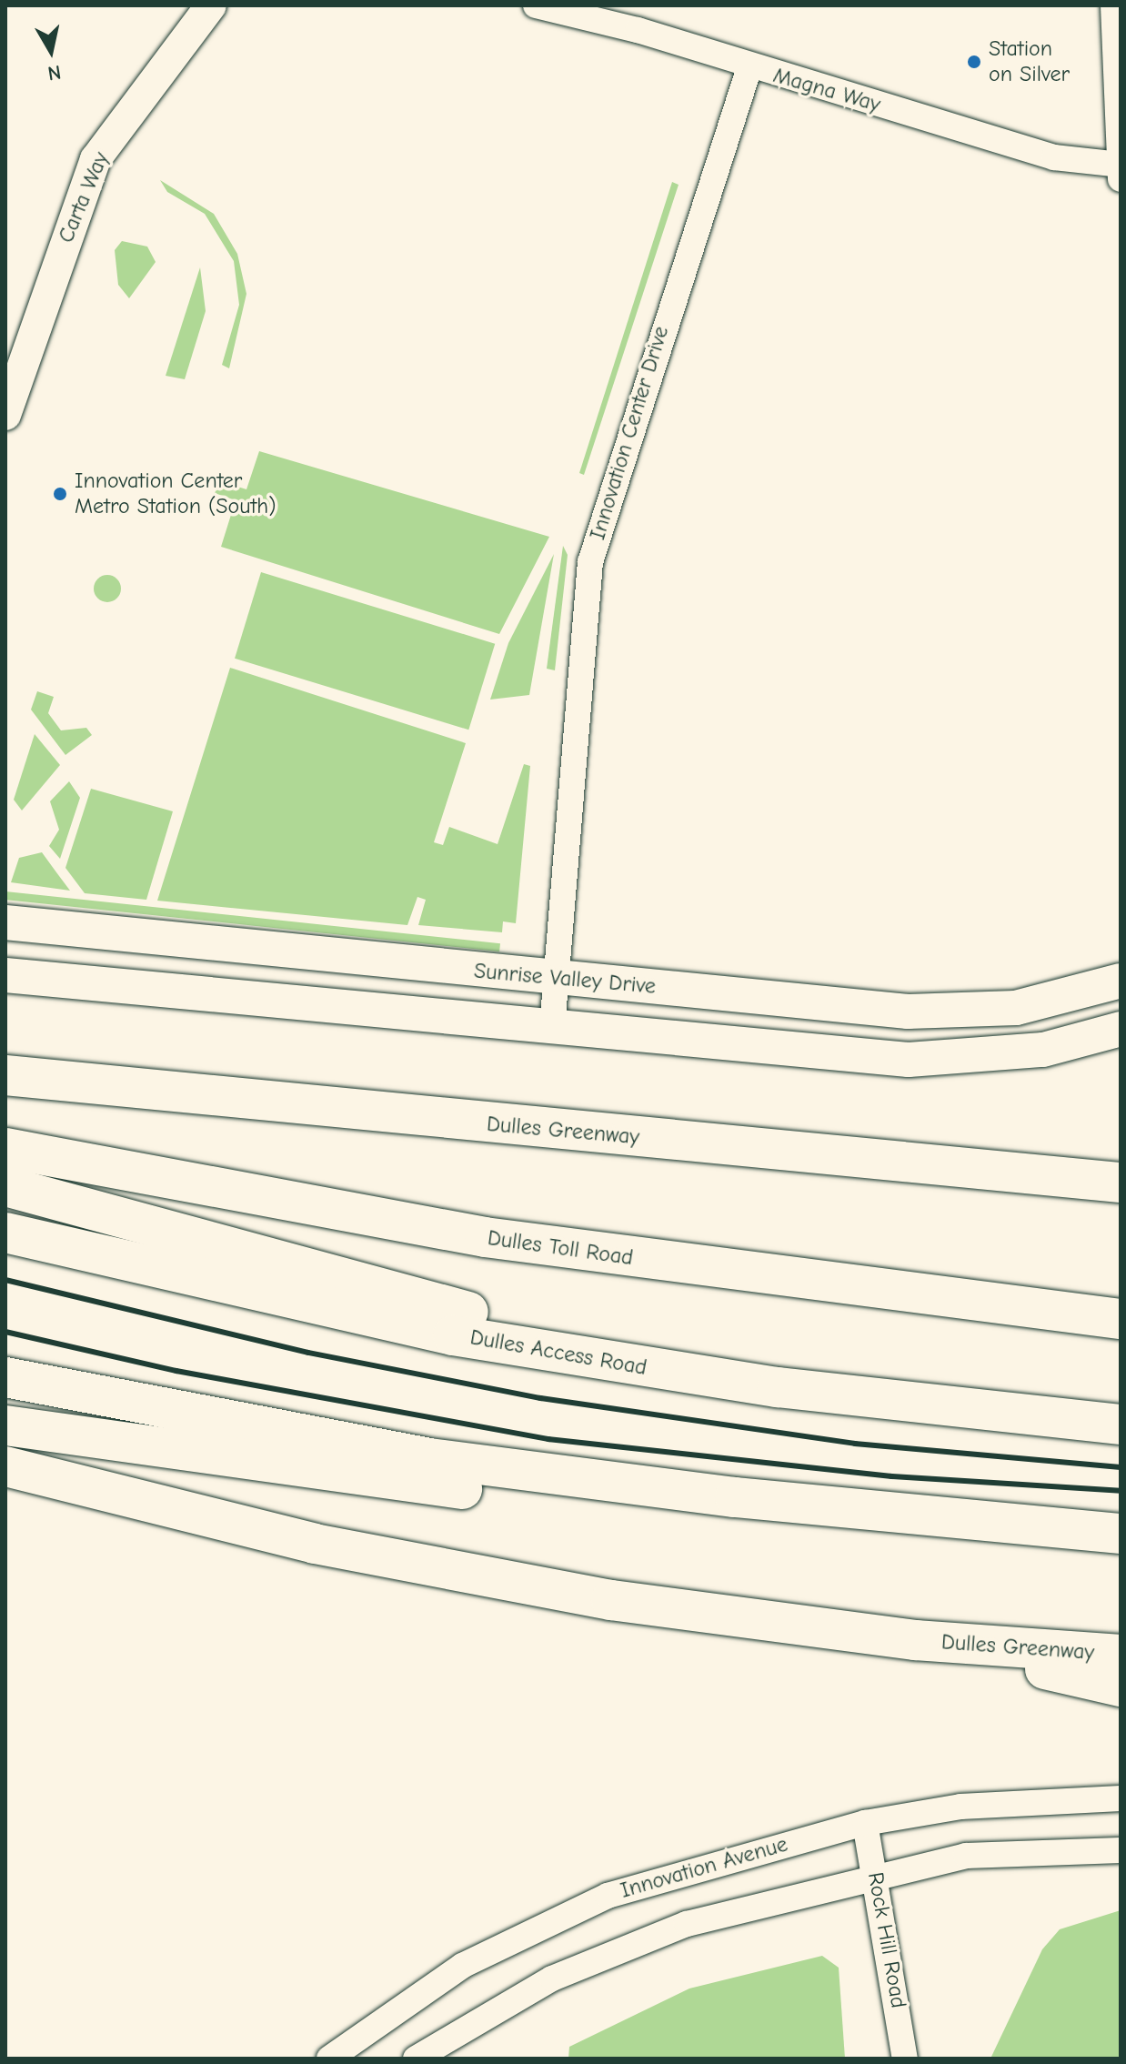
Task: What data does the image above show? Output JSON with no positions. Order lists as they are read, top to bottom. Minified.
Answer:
{"streets":{"highway":["Dulles Greenway","Dulles Toll Road","Dulles Access Road"],"main road":["Sunrise Valley Drive"],"street":["Magna Way","Carta Way","Innovation Center Drive","Innovation Avenue","Rock Hill Road"]},"crossings":[["Magna Way","Innovation Center Drive"],["Innovation Center Drive","Sunrise Valley Drive"],["Innovation Avenue","Rock Hill Road"]],"places":["Station on Silver","Innovation Center Metro Station (South)"],"north":"bottom"}
